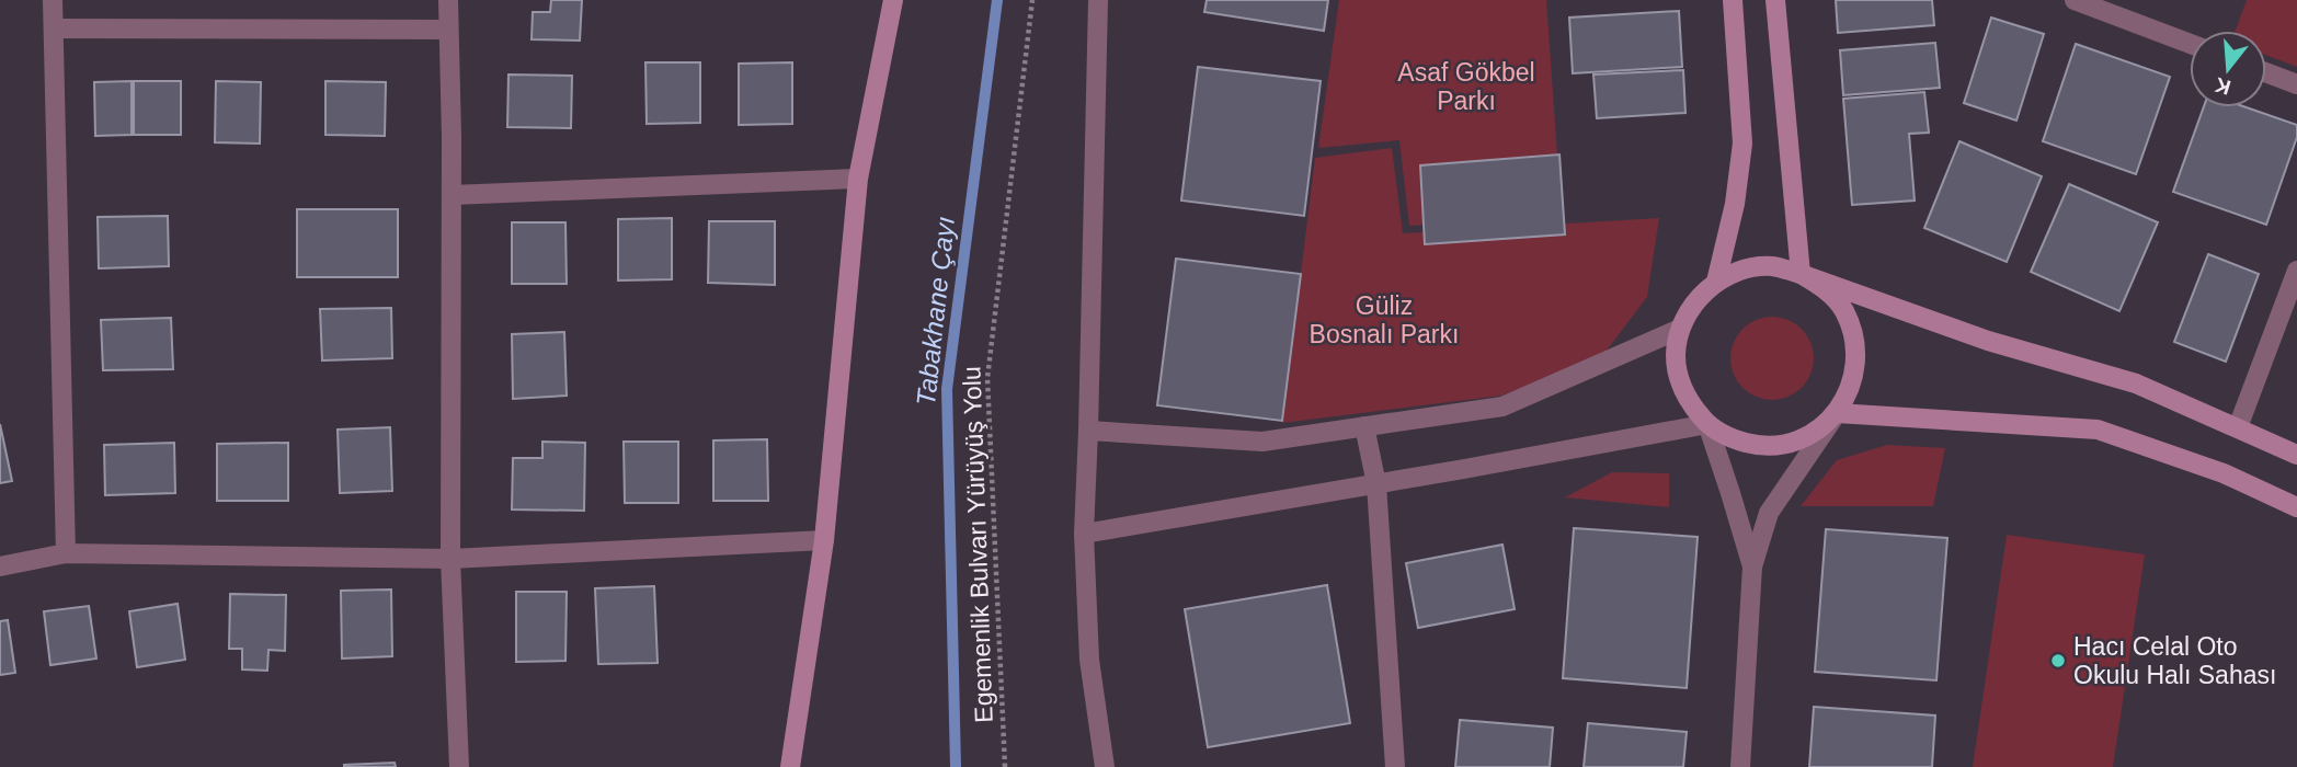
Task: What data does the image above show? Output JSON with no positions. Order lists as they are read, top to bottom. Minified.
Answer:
{"streets":{"path":["Egemenlik Bulvarı Yürüyüş Yolu"]},"water":["Tabakhane Çayı"],"parks":["Asaf Gökbel Parkı","Güliz Bosnalı Parkı"],"places":["Hacı Celal Oto Okulu Halı Sahası"],"north":"bottom"}
